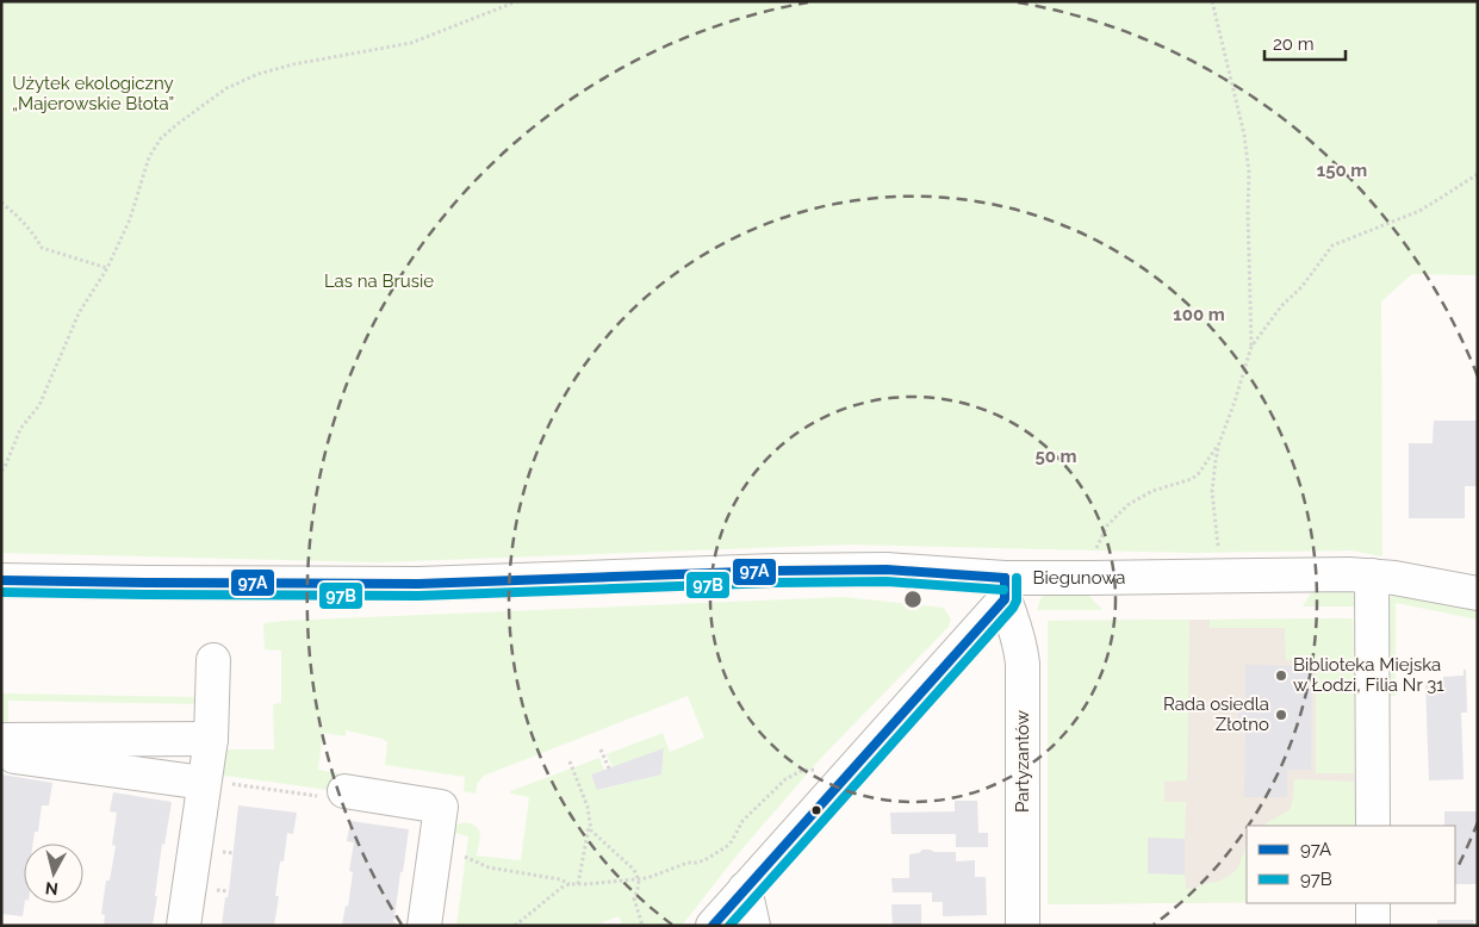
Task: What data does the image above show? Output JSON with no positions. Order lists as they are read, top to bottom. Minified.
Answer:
{"streets":{"street":["Biegunowa","Partyzantów"]},"crossings":[["Biegunowa","Partyzantów"]],"parks":["Użytek ekologiczny „Majerowskie Błota”","Las na Brusie"],"places":["Biblioteka Miejska w Łodzi, Filia Nr 31","Rada osiedla Złotno"],"lines":["transit line 97A","transit line 97B"],"legend":["97A","97B"],"scale_bar":"20 m","north":"bottom","rings":["150 m","100 m","50 m"]}
